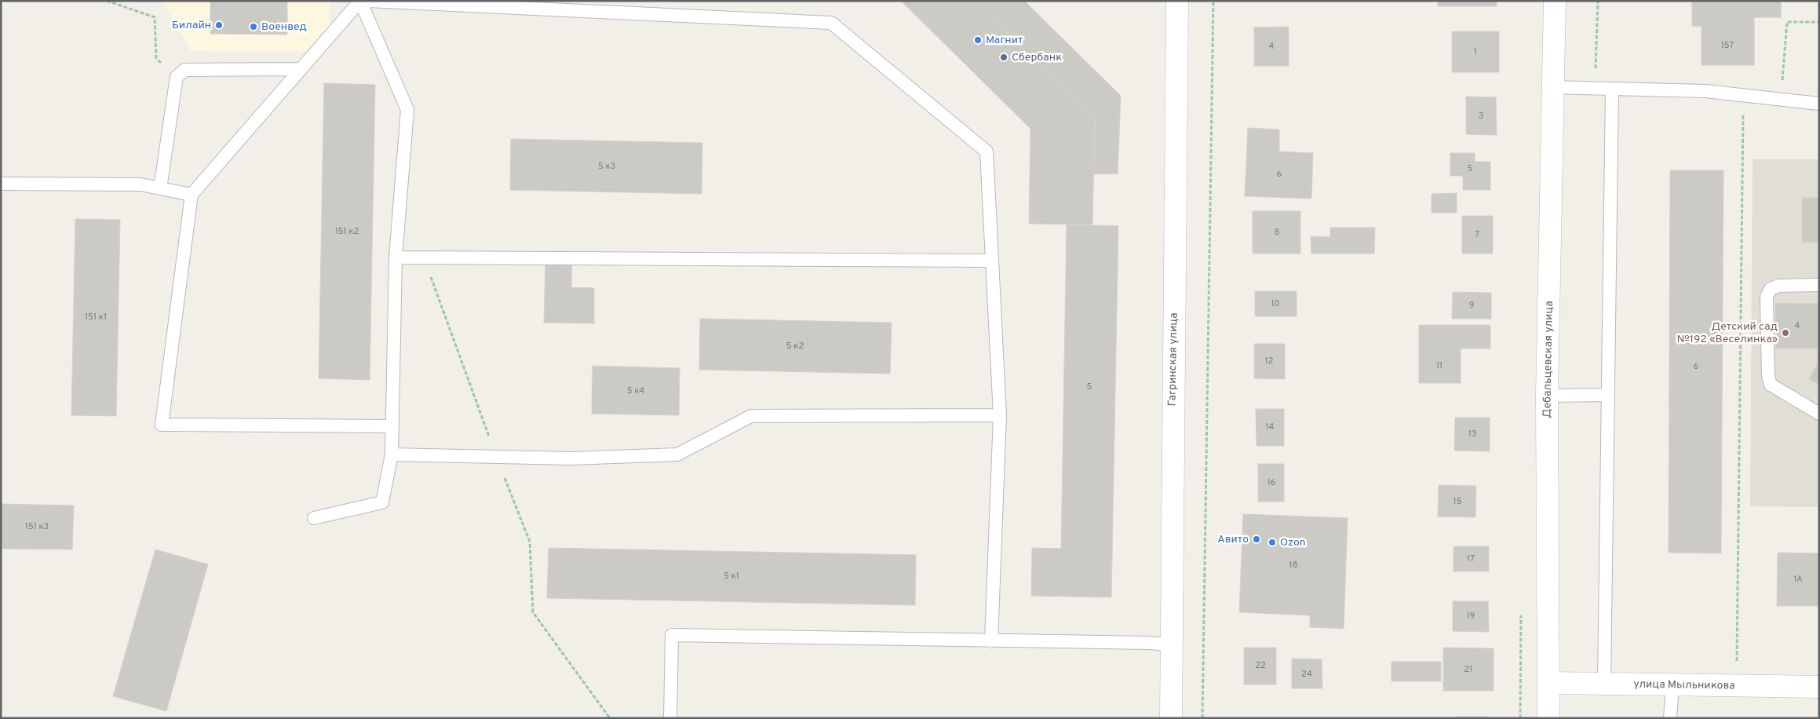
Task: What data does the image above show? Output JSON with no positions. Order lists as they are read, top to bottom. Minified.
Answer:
{"streets":{"street":["Гагринская улица","Дебальцевская улица","улица Мыльникова"]},"crossings":[["Дебальцевская улица","улица Мыльникова"]],"places":["Билайн","Военвед","Магнит","Сбербанк","Детский сад №192 «Веселинка»","Авито","Ozon"],"house_numbers":["157","4","1","3","5 к3","5","6","151 к2","8","7","10","9","151 к1","4","5 к2","12","11","6","5","5 к4","14","13","16","15","151 к3","17","18","5 к1","1А","19","22","21","24"]}
